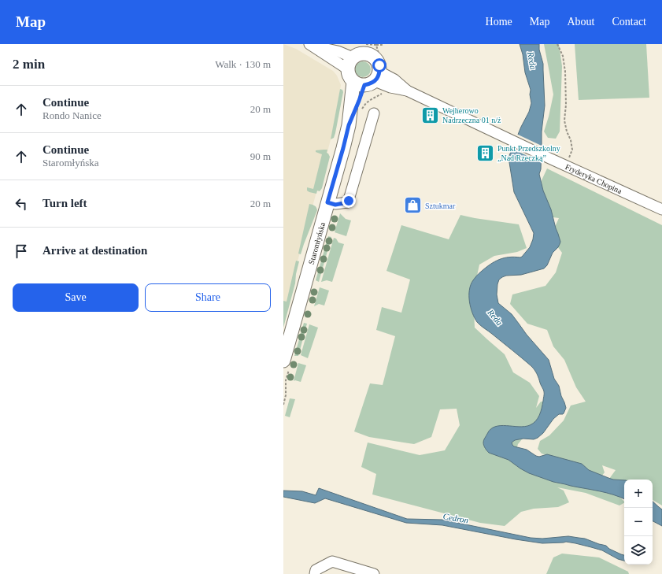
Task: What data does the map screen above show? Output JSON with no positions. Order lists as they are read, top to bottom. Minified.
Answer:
{"streets":{"main road":["Staromłyńska"],"street":["Fryderyka Chopina"]},"crossings":[["Fryderyka Chopina","Staromłyńska"]],"water":["Reda","Cedron"],"places":{"building":["Wejherowo Nadrzeczna 01 n/ż","Punkt Przedszkolny „Nad Rzeczką”"],"shop":["Sztukmar"]},"page":{"header":"Map","nav":["Home","Map","About","Contact"],"heading":["2 min","Walk · 130 m"],"list":[["Continue","Rondo Nanice","20 m"],["Continue","Staromłyńska","90 m"],["Turn left","20 m"],"Arrive at destination"],"buttons":["Save","Share"],"map_buttons":["+","−"]}}
